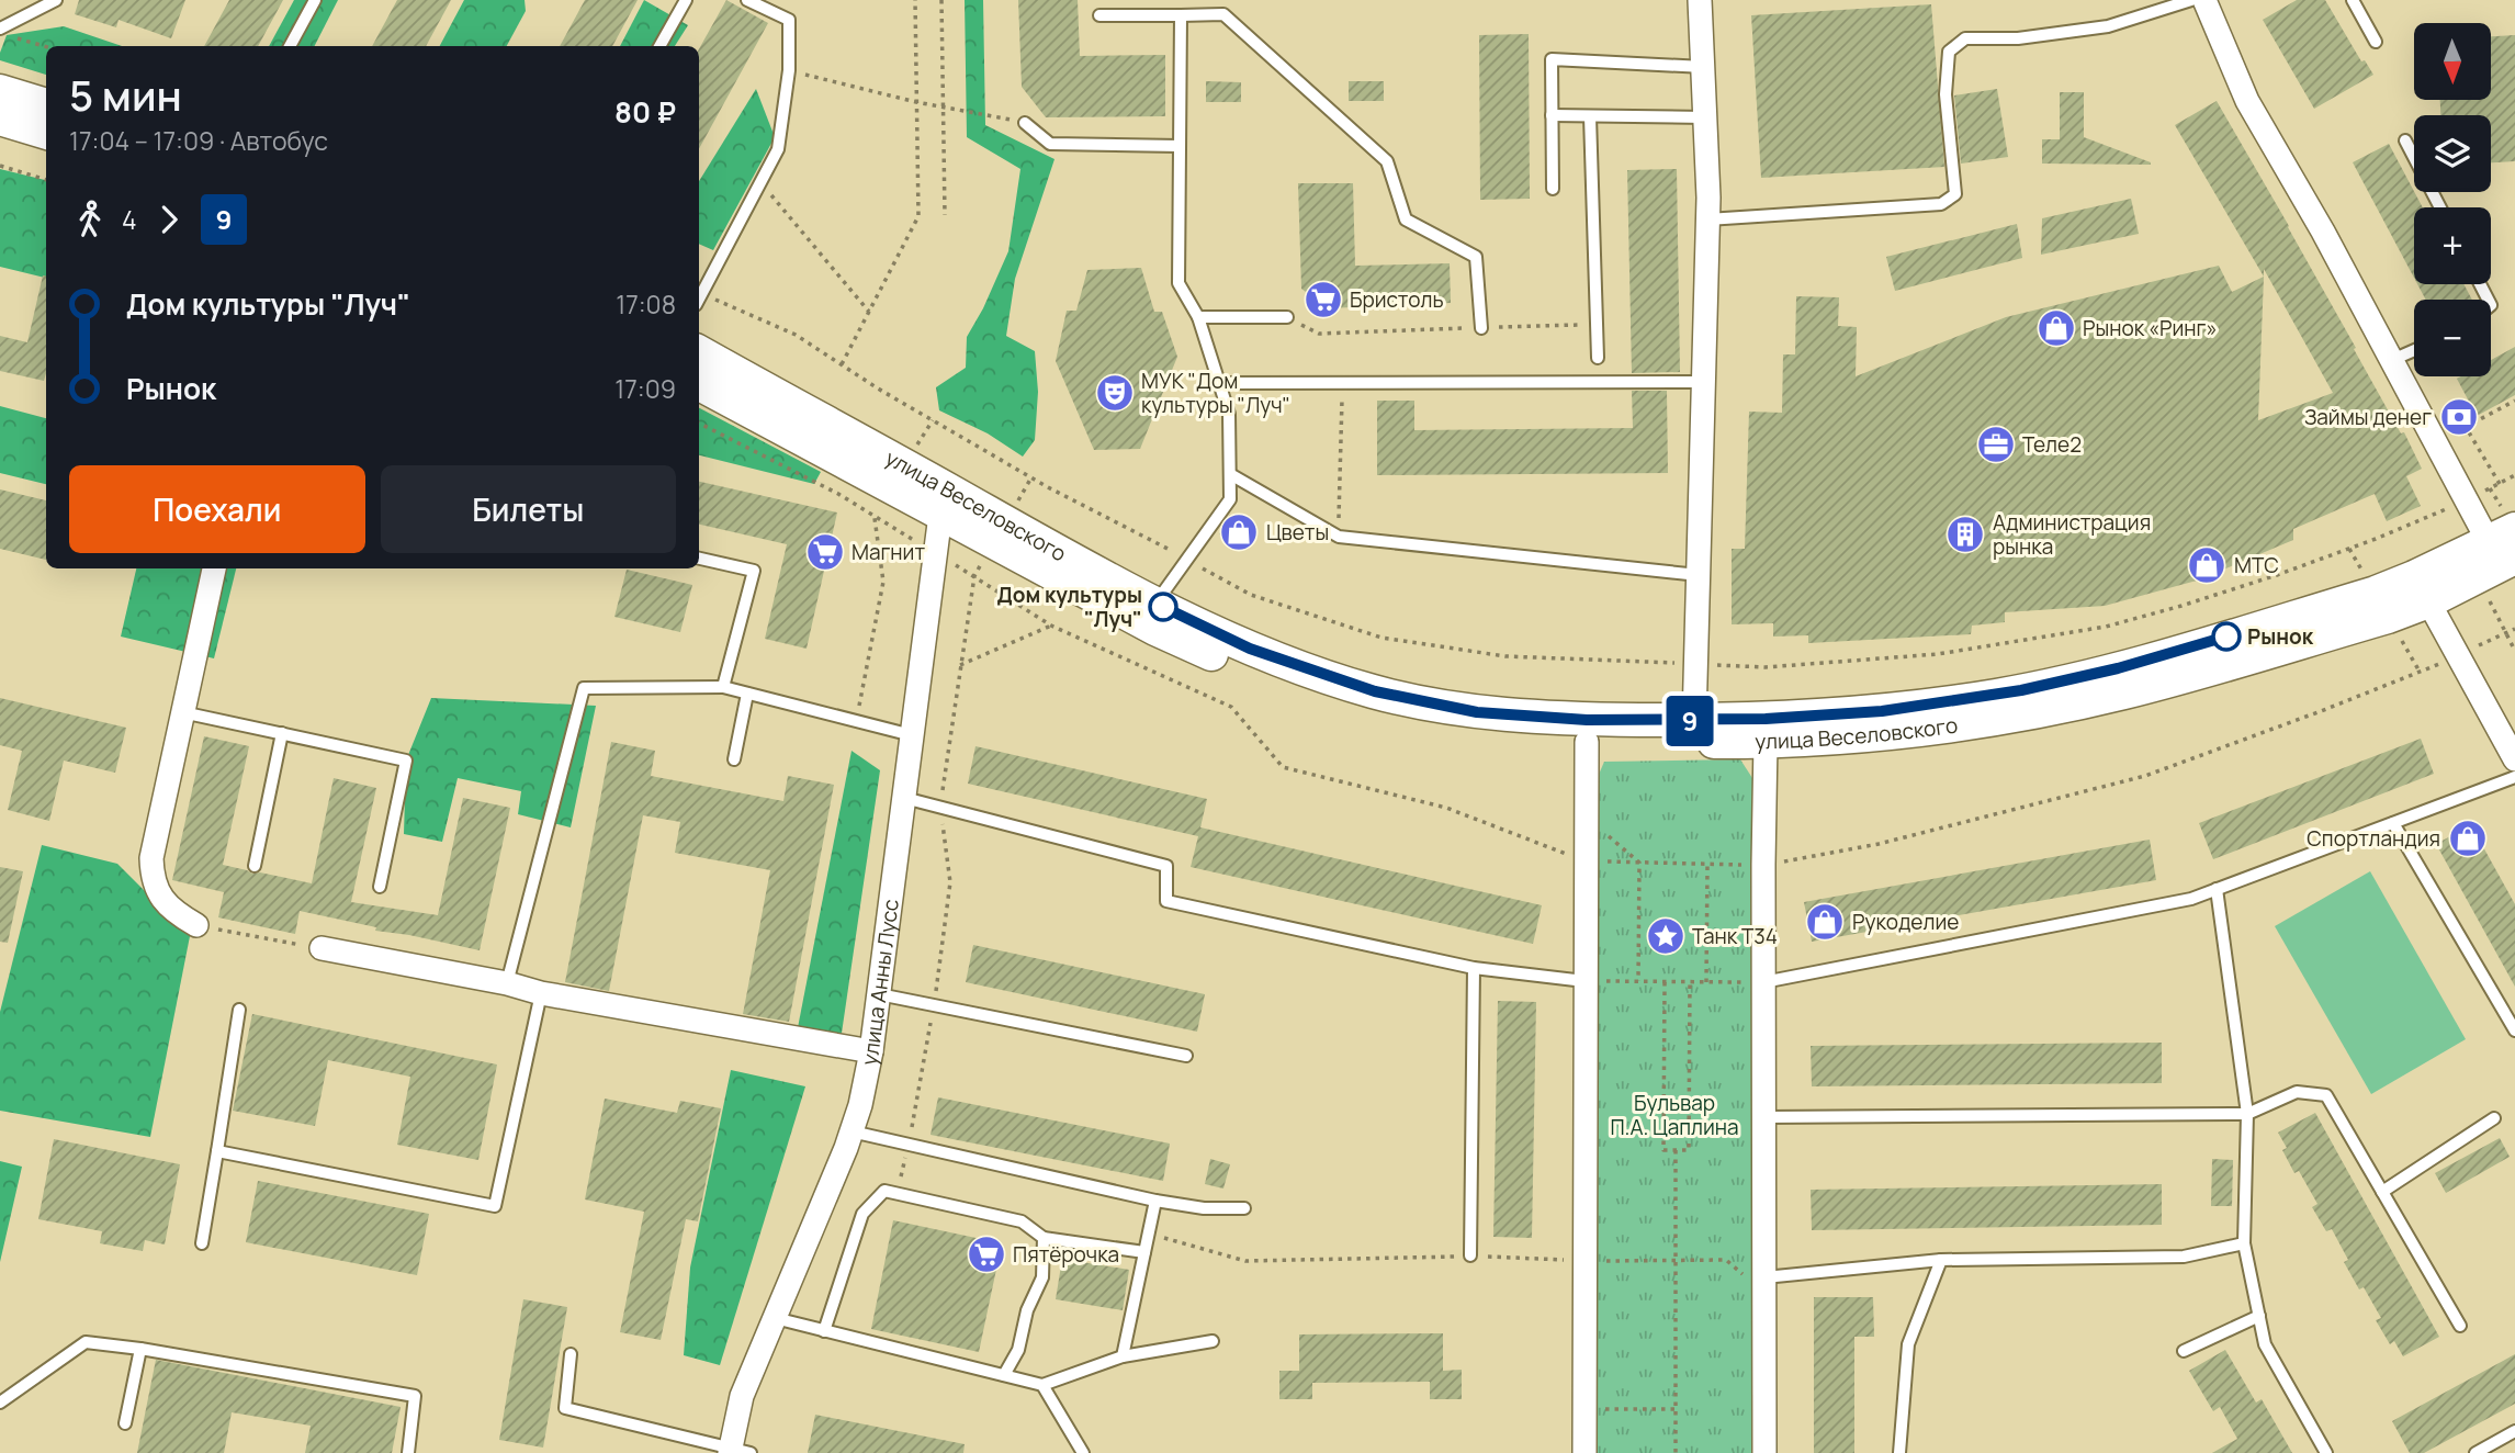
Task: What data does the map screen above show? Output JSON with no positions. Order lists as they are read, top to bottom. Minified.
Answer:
{"streets":{"main road":["улица Веселовского"],"street":["улица Анны Лусс"]},"crossings":[["улица Веселовского","улица Анны Лусс"]],"parks":["Бульвар П.А. Цаплина"],"places":{"supermarket":["Бристоль","Магнит","Пятёрочка"],"shop":["Рынок «Ринг»","Цветы","МТС","Спортландия","Рукоделие"],"theatre":["МУК \"Дом культуры \"Луч\""],"bank":["Займы денег"],"office":["Теле2"],"building":["Администрация рынка"],"other":["Дом культуры \"Луч\"","Рынок"],"place":["Танк T34"]},"lines":["bus line 9"],"north":"bottom","page":{"on_map":"9","map_buttons":["+","−"],"heading":["5 мин","17:04 – 17:09 · Автобус","80 ₽"],"legs":["4","9"],"list":[{"name":"Дом культуры \"Луч\"","value":"17:08"},{"name":"Рынок","value":"17:09"}],"buttons":["Поехали","Билеты"]}}
